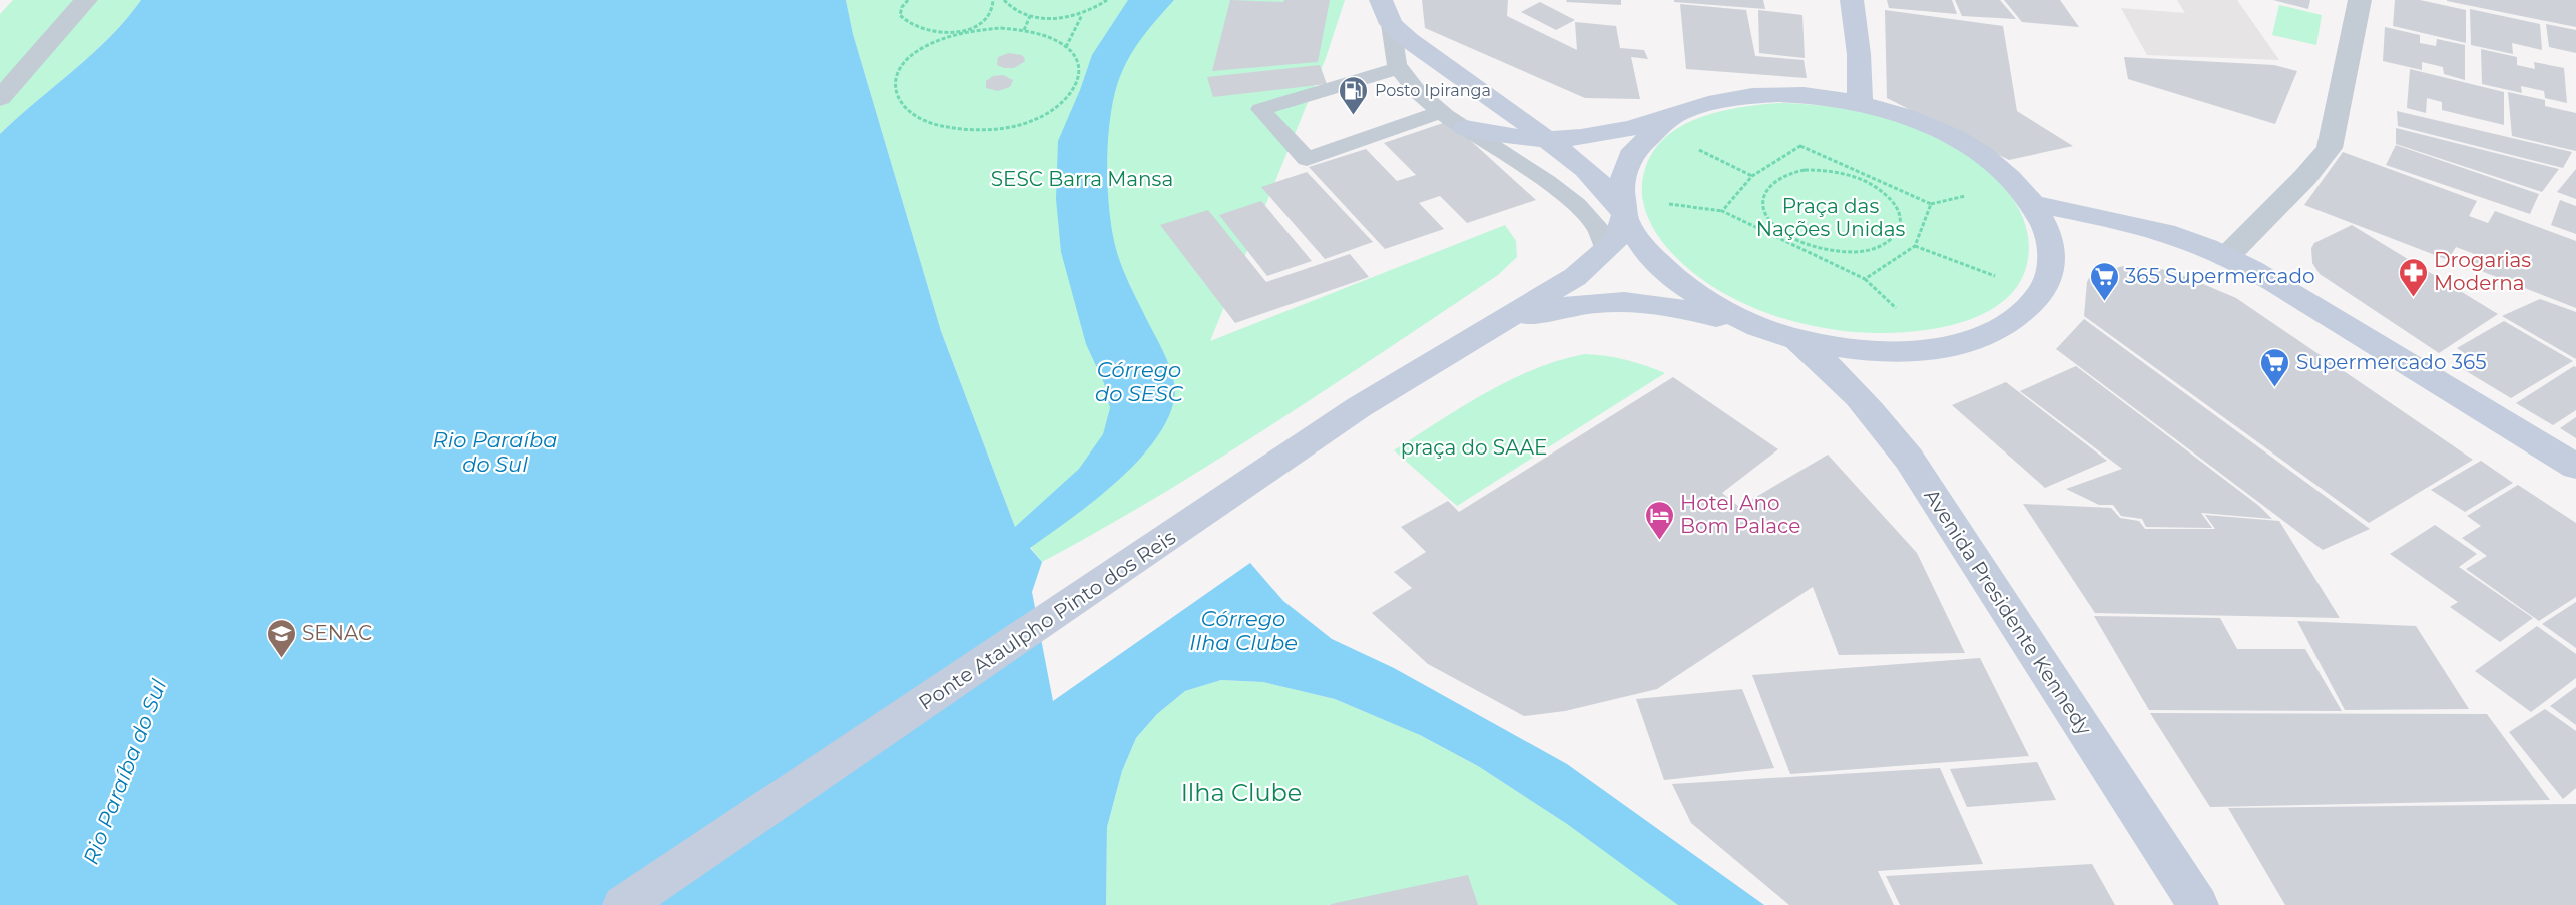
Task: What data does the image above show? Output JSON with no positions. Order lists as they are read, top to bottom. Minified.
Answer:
{"streets":{"main road":["Avenida Presidente Kennedy","Ponte Ataulpho Pinto dos Reis"]},"crossings":[["Avenida Presidente Kennedy","Ponte Ataulpho Pinto dos Reis"]],"water":["Córrego do SESC","Rio Paraíba do Sul","Córrego Ilha Clube"],"parks":["SESC Barra Mansa","Praça das Nações Unidas","praça do SAAE","Ilha Clube"],"places":{"fuel station":["Posto Ipiranga"],"pharmacy":["Drogarias Moderna"],"supermarket":["365 Supermercado","Supermercado 365"],"hotel":["Hotel Ano Bom Palace"],"school or university":["SENAC"]}}
